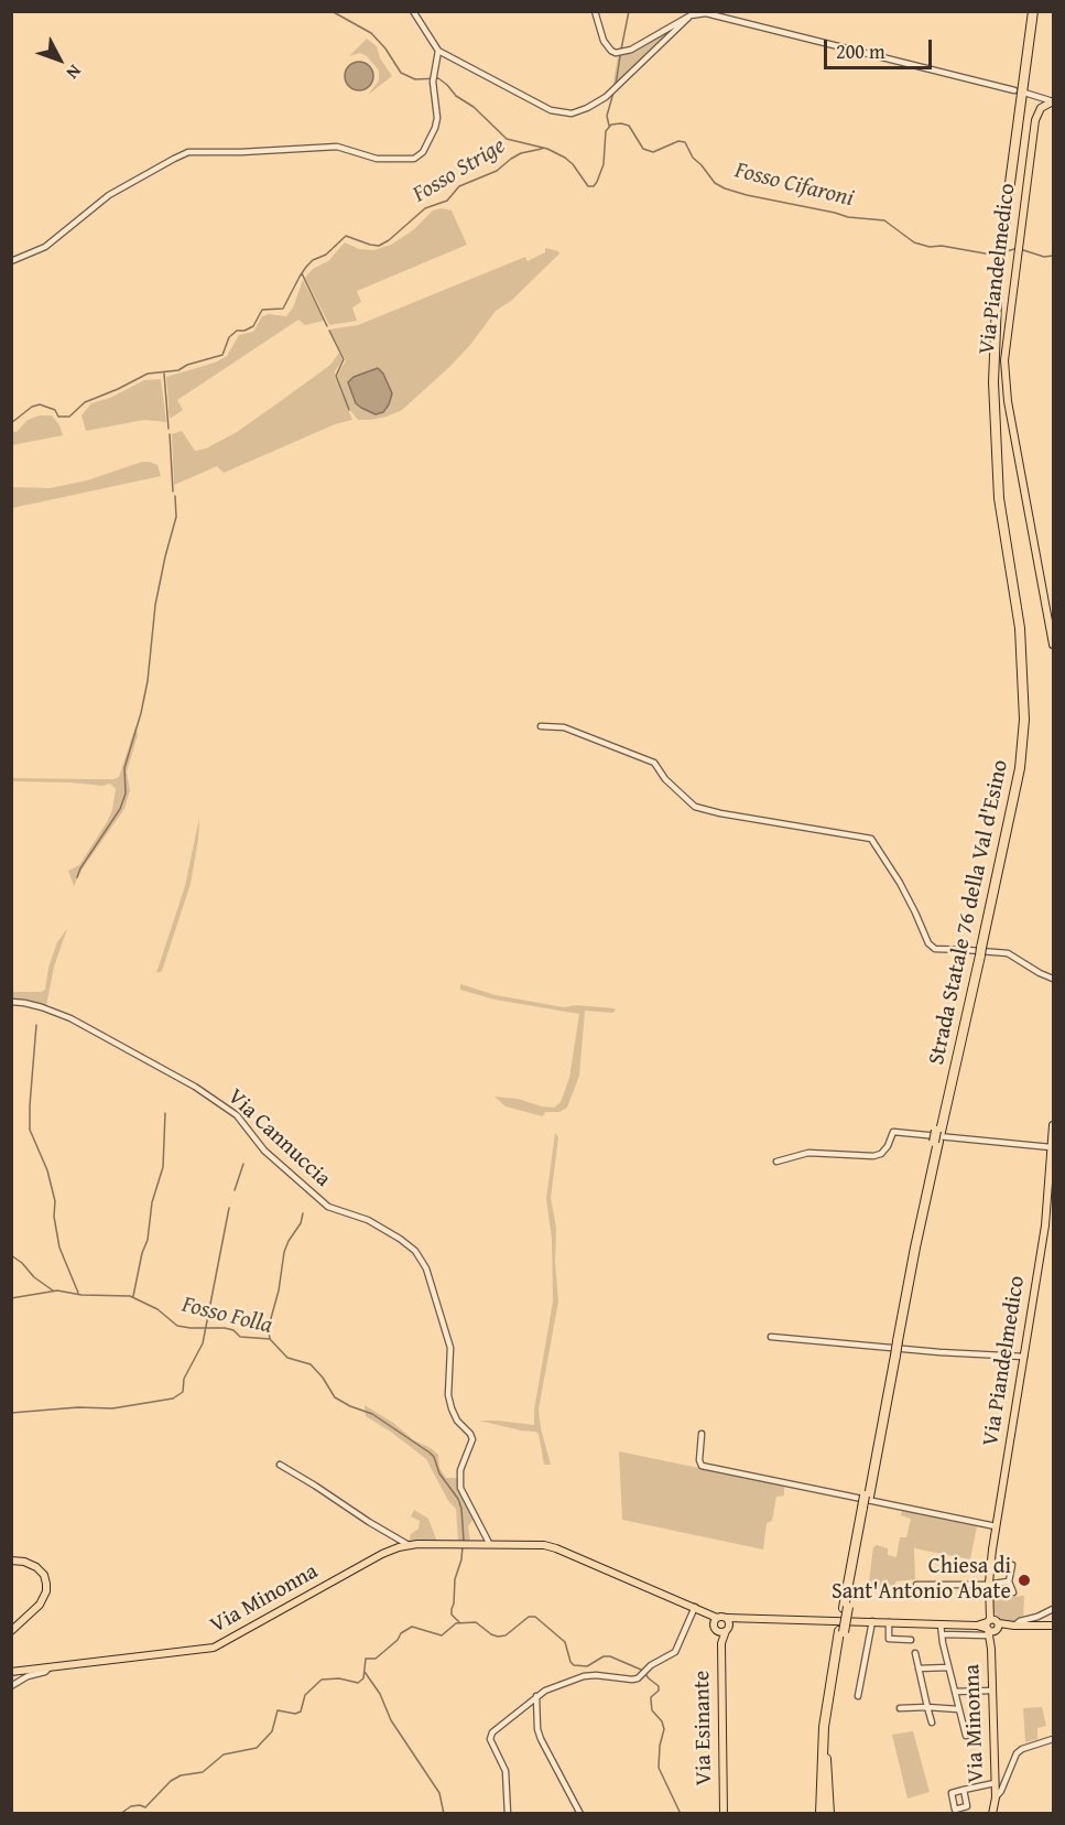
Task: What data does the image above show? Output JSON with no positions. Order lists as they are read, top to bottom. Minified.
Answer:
{"streets":{"highway":["Strada Statale 76 della Val d'Esino"],"main road":["Via Piandelmedico","Via Minonna","Via Esinante"],"street":["Via Cannuccia"]},"crossings":[["Via Piandelmedico","Via Minonna"],["Via Cannuccia","Via Minonna"],["Via Minonna","Via Esinante"]],"water":["Fosso Strige","Fosso Cifaroni","Fosso Folla"],"places":["Chiesa di Sant'Antonio Abate"],"scale_bar":"200 m","north":"bottom right"}
